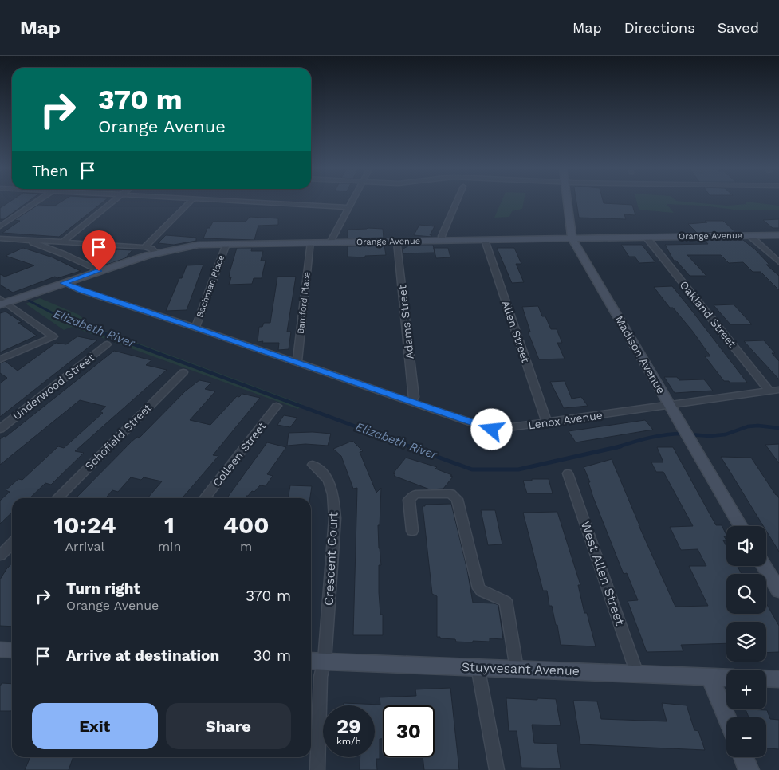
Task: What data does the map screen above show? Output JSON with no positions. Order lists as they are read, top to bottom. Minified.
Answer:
{"streets":{"street":["Orange Avenue","Bachman Place","Bamford Place","Oakland Street","Adams Street","Allen Street","Madison Avenue","Underwood Street","Lenox Avenue","Schofield Street","Colleen Street","Crescent Court","West Allen Street","Stuyvesant Avenue"]},"crossings":[["Orange Avenue","Bachman Place"],["Orange Avenue","Bamford Place"],["Orange Avenue","Oakland Street"],["Orange Avenue","Adams Street"],["Orange Avenue","Allen Street"],["Orange Avenue","Madison Avenue"],["Orange Avenue","Lenox Avenue"],["Bachman Place","Lenox Avenue"],["Bamford Place","Lenox Avenue"],["Oakland Street","Lenox Avenue"],["Adams Street","Lenox Avenue"],["Allen Street","Lenox Avenue"],["Madison Avenue","Lenox Avenue"],["Crescent Court","Stuyvesant Avenue"],["West Allen Street","Stuyvesant Avenue"]],"water":["Elizabeth River"],"page":{"header":"Map","nav":["Map","Directions","Saved"],"turn":["370 m","Orange Avenue"],"then":"Then","eta":["10:24","Arrival","1","min","400","m"],"map_buttons":["+","−"],"list":[{"name":"Turn right","note":"Orange Avenue","value":"370 m"},{"name":"Arrive at destination","value":"30 m"}],"buttons":["Exit","Share"],"speed":"29 km/h","limit":"30"}}
